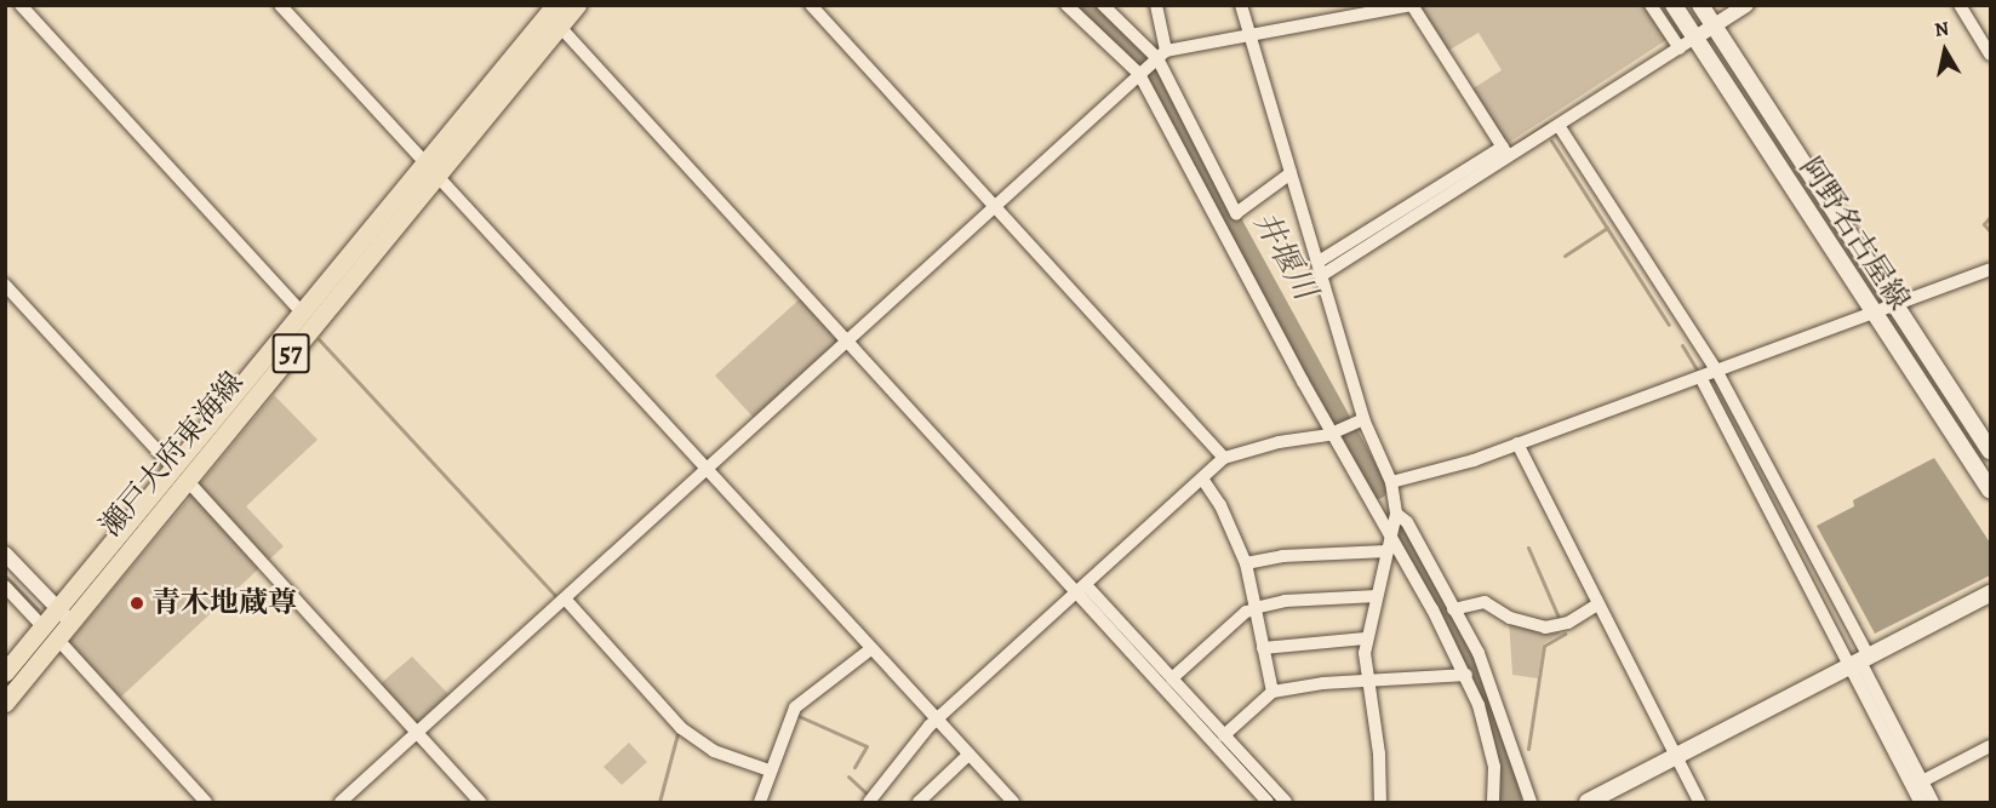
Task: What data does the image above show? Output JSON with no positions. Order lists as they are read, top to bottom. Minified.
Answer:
{"streets":{"main road":["阿野名古屋線","57","瀬戸大府東海線"]},"water":["井堰川"],"places":["青木地蔵尊"],"north":"top"}
